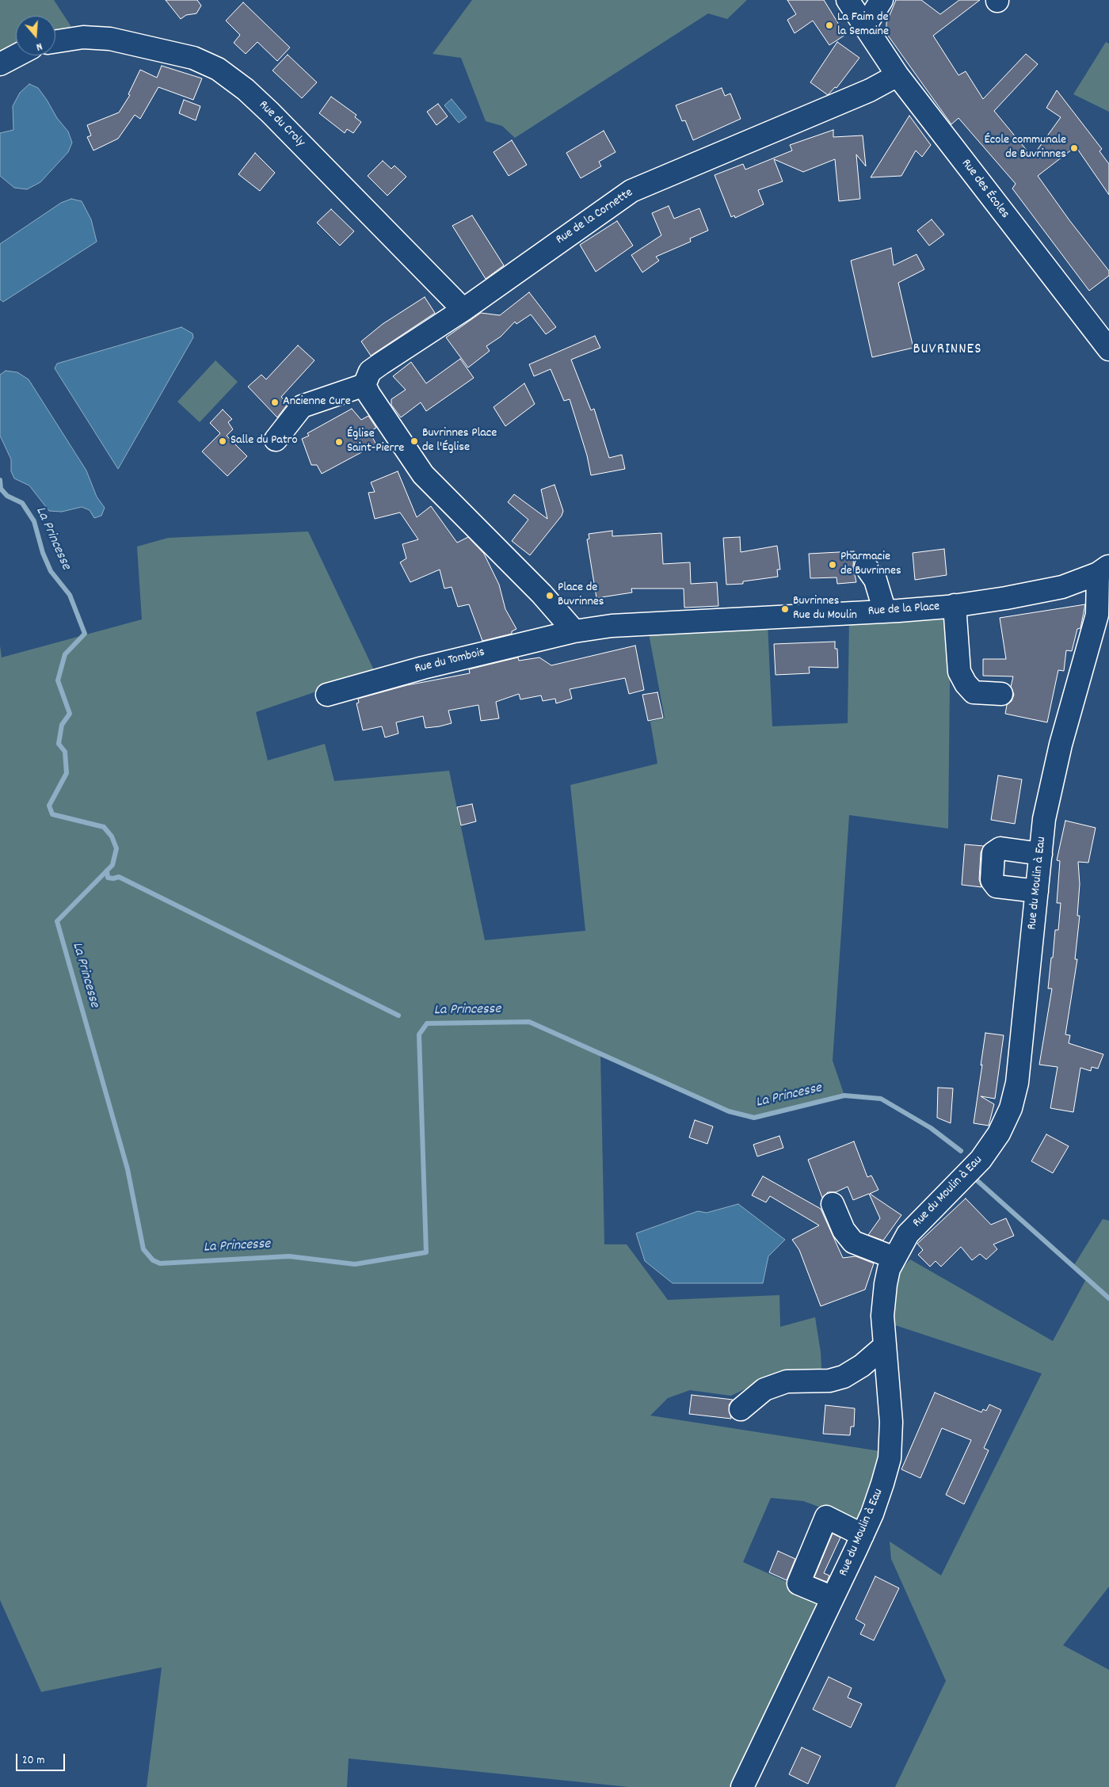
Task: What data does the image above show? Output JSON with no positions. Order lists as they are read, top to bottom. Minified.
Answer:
{"streets":{"street":["Rue du Croly","Rue des Écoles","Rue de la Cornette","Rue de la Place","Rue du Tombois","Rue du Moulin à Eau"]},"crossings":[["Rue du Croly","Rue de la Cornette"],["Rue des Écoles","Rue de la Cornette"],["Rue de la Place","Rue du Tombois"],["Rue de la Place","Rue du Moulin à Eau"]],"districts":["BUVRINNES"],"water":["La Princesse"],"places":["La Faim de la Semaine","École communale de Buvrinnes","Ancienne Cure","Salle du Patro","Buvrinnes Place de l'Église","Église Saint-Pierre","Pharmacie de Buvrinnes","Place de Buvrinnes","Buvrinnes Rue du Moulin"],"scale_bar":"20 m","north":"bottom"}
